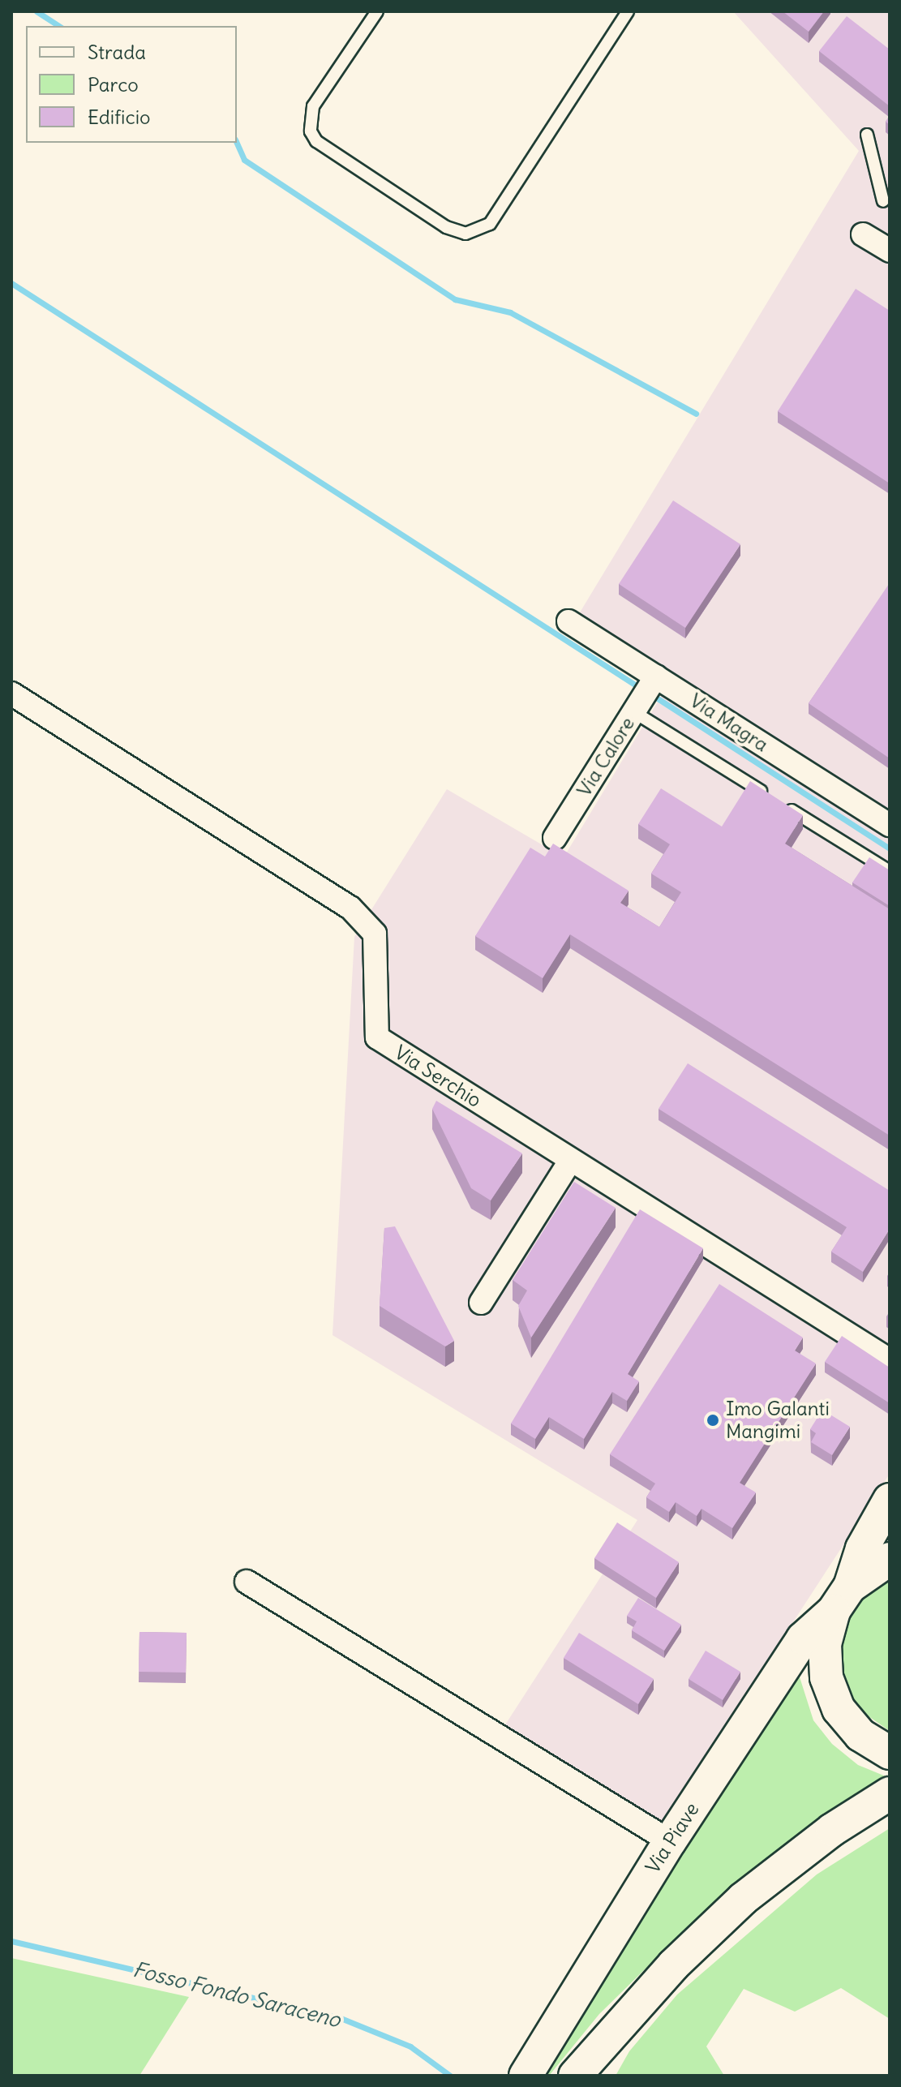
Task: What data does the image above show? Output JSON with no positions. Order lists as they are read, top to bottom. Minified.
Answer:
{"streets":{"main road":["Via Piave"],"street":["Via Magra","Via Calore","Via Serchio"]},"crossings":[["Via Magra","Via Calore"]],"water":["Fosso Fondo Saraceno"],"places":["Imo Galanti Mangimi"],"legend":["Strada","Parco","Edificio"]}
